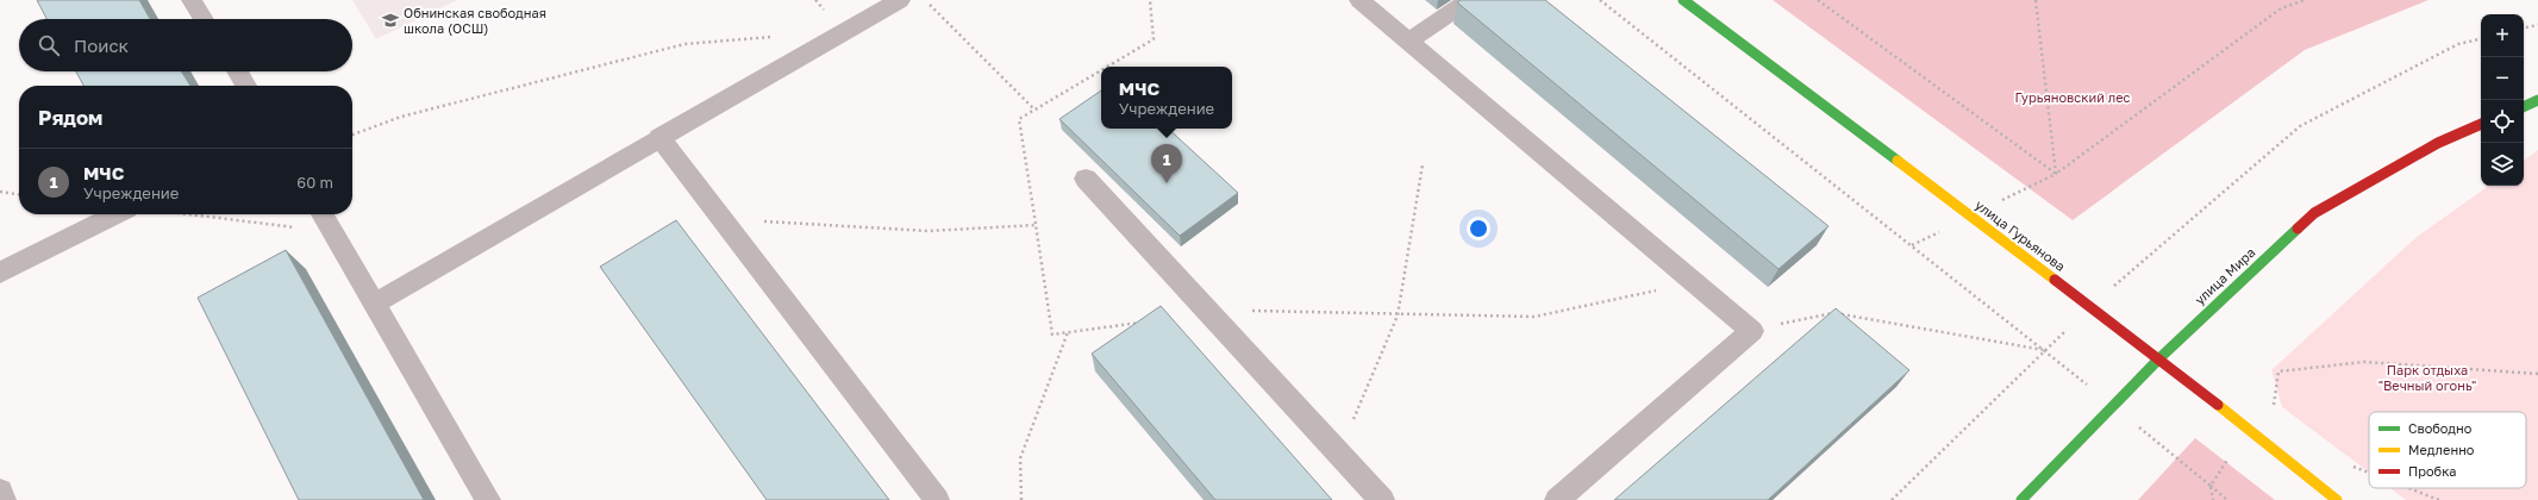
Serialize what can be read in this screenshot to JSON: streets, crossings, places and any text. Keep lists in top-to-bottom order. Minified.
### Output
{"streets":{"street":["улица Гурьянова","улица Мира"]},"crossings":[["улица Гурьянова","улица Мира"]],"parks":["Гурьяновский лес","Парк отдыха \"Вечный огонь\""],"places":{"school or university":["Обнинская свободная школа (ОСШ)"]},"legend":["Свободно","Медленно","Пробка"],"page":{"map_buttons":["+","−"],"search":"Поиск","popup":["МЧС","Учреждение"],"heading":"Рядом","pins":"1","list":[{"mark":"1","name":"МЧС","note":"Учреждение","value":"60 m"}]}}
